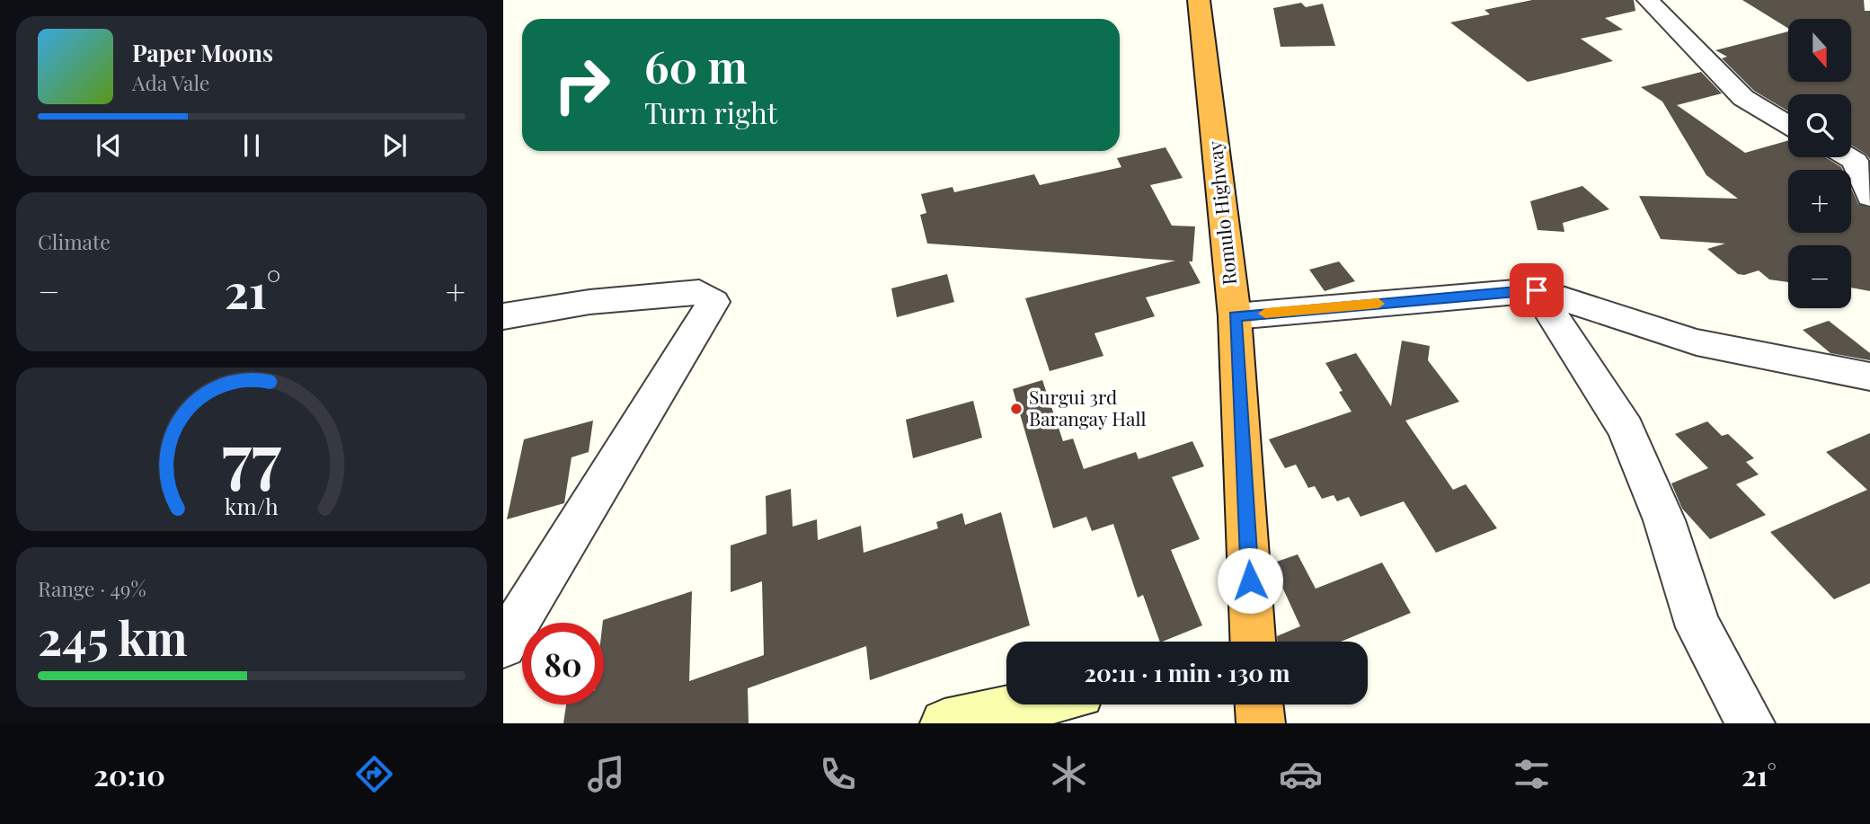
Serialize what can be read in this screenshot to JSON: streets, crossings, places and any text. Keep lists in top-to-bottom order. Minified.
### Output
{"streets":{"highway":["Romulo Highway"]},"places":["Surgui 3rd Barangay Hall"],"north":"bottom","page":{"map_buttons":["+","−"],"turn":["60 m","Turn right"],"song":["Paper Moons","Ada Vale"],"tile":["Climate",["Range · 49%","245 km"]],"heat":["−","21°","+"],"limit":"80","trip":"20:11 · 1 min · 130 m","tabs":["20:10","21°"],"gauge":["77","km/h"]}}
